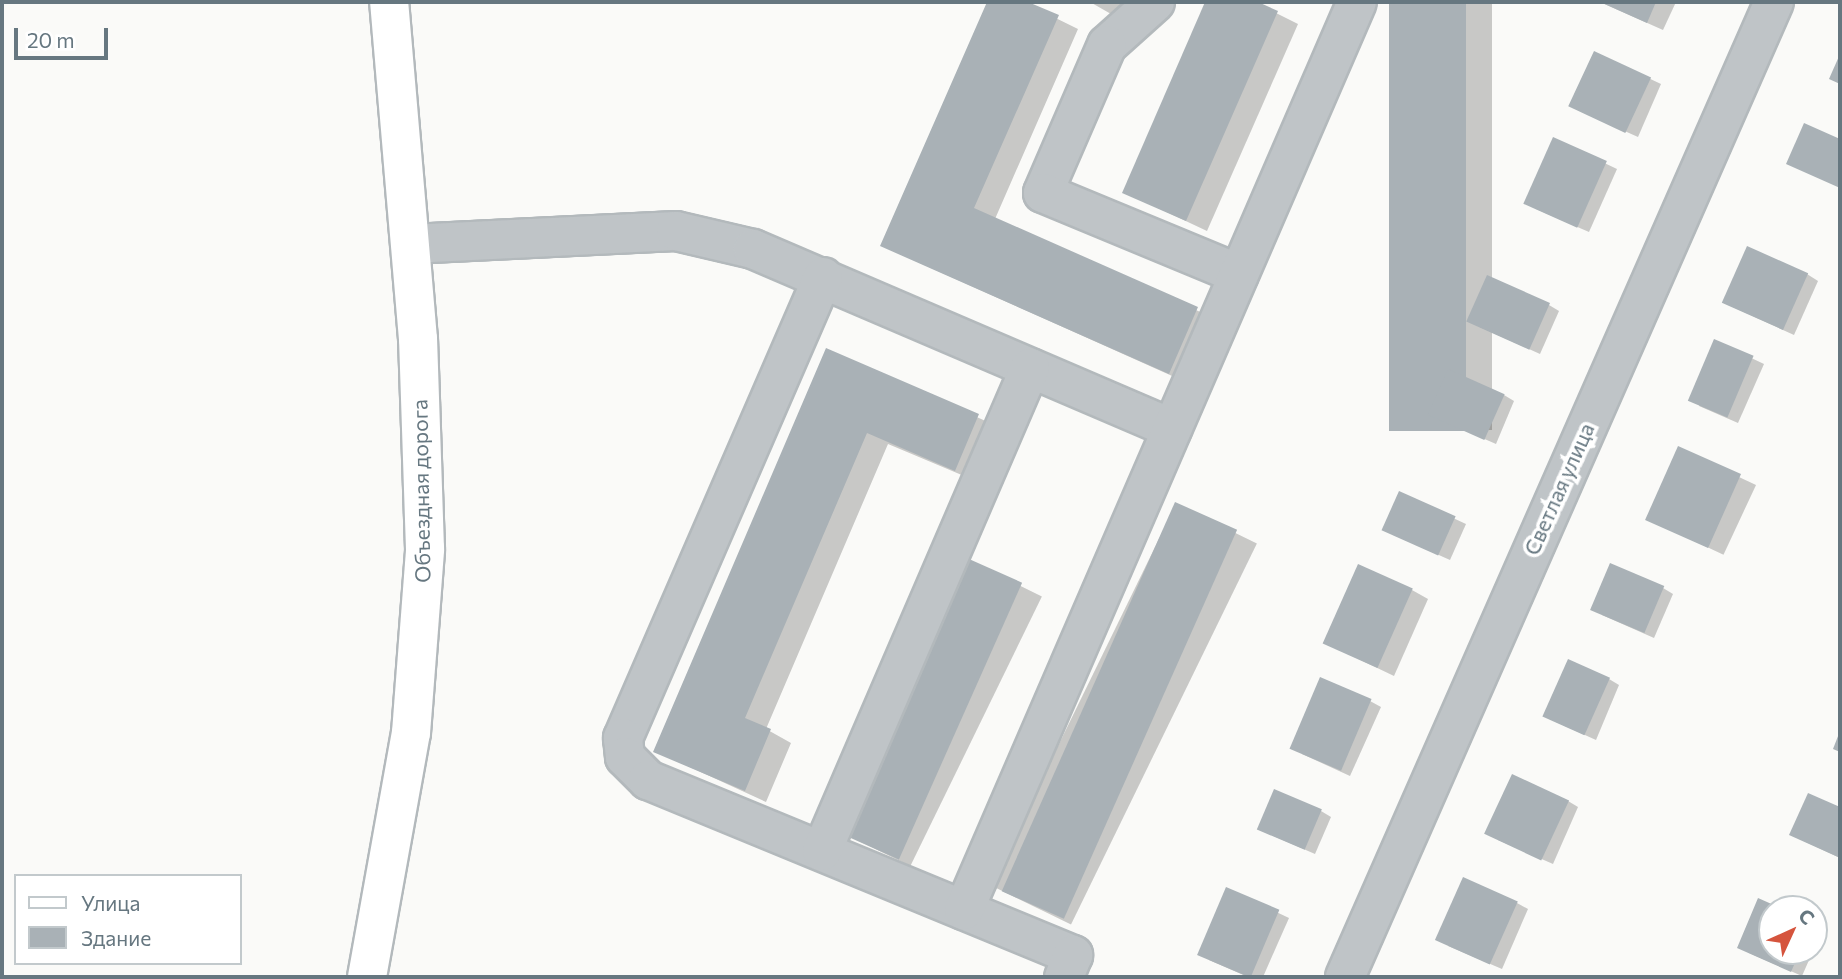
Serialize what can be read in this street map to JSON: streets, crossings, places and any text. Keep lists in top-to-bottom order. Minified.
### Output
{"streets":{"main road":["Объездная дорога"],"street":["Светлая улица"]},"legend":["Улица","Здание"],"scale_bar":"20 m","north":"top right"}
